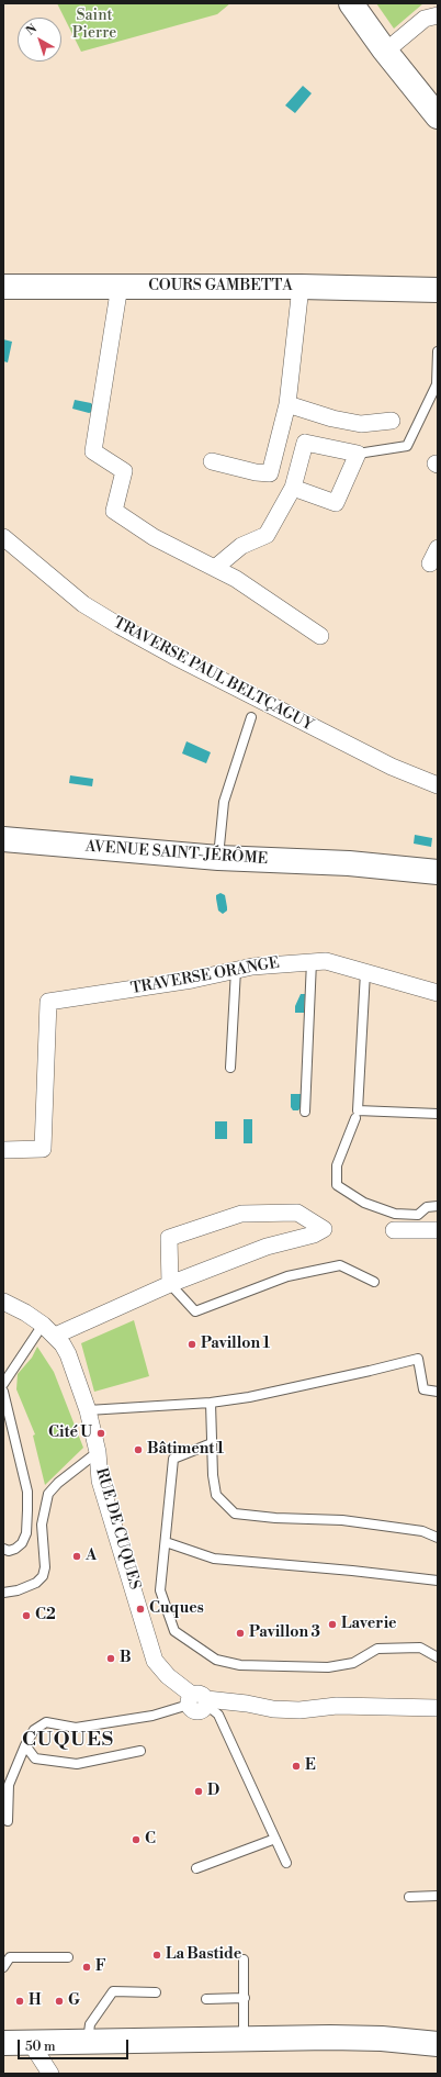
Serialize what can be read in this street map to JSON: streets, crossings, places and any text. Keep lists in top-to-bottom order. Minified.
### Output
{"streets":{"street":["COURS GAMBETTA","TRAVERSE PAUL BELTÇAGUY","AVENUE SAINT-JÉRÔME","TRAVERSE ORANGE","RUE DE CUQUES"]},"districts":["CUQUES"],"parks":["Saint Pierre"],"places":["Pavillon 1","Cité U","Bâtiment 1","A","Cuques","C2","Laverie","Pavillon 3","B","E","D","C","La Bastide","F","H","G"],"scale_bar":"50 m","north":"top left"}
